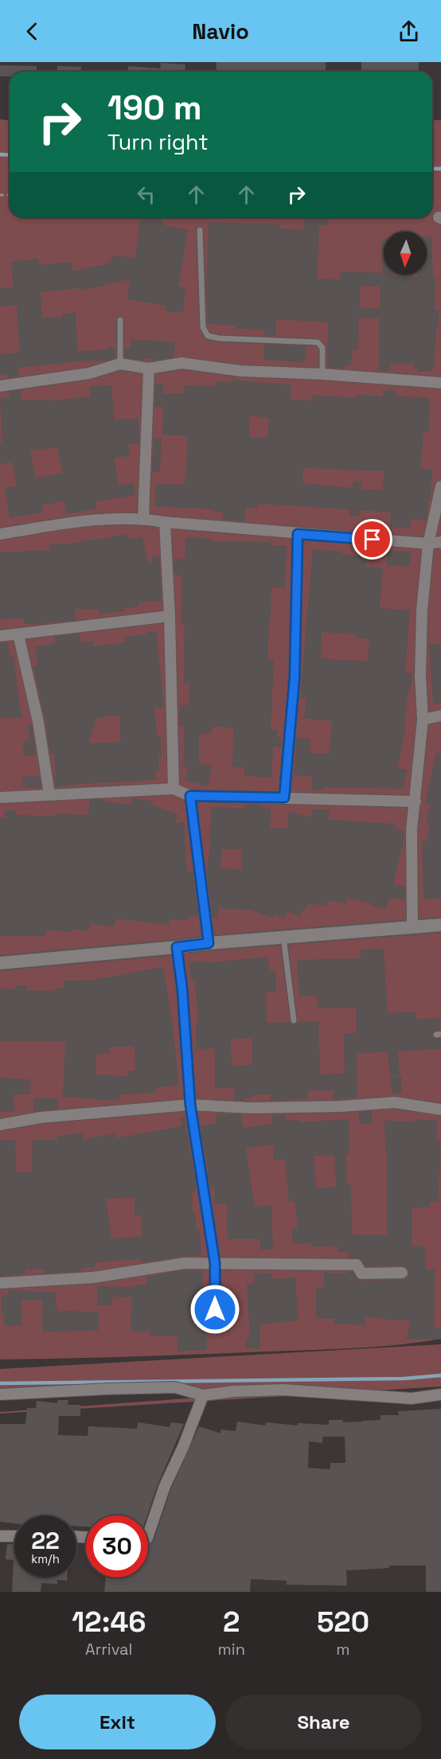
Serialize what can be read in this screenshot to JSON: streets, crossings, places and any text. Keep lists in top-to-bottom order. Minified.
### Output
{"north":"bottom","page":{"header":"Navio","turn":["190 m","Turn right"],"speed":"22 km/h","limit":"30","eta":["12:46","Arrival","2","min","520","m"],"buttons":["Exit","Share"]}}
